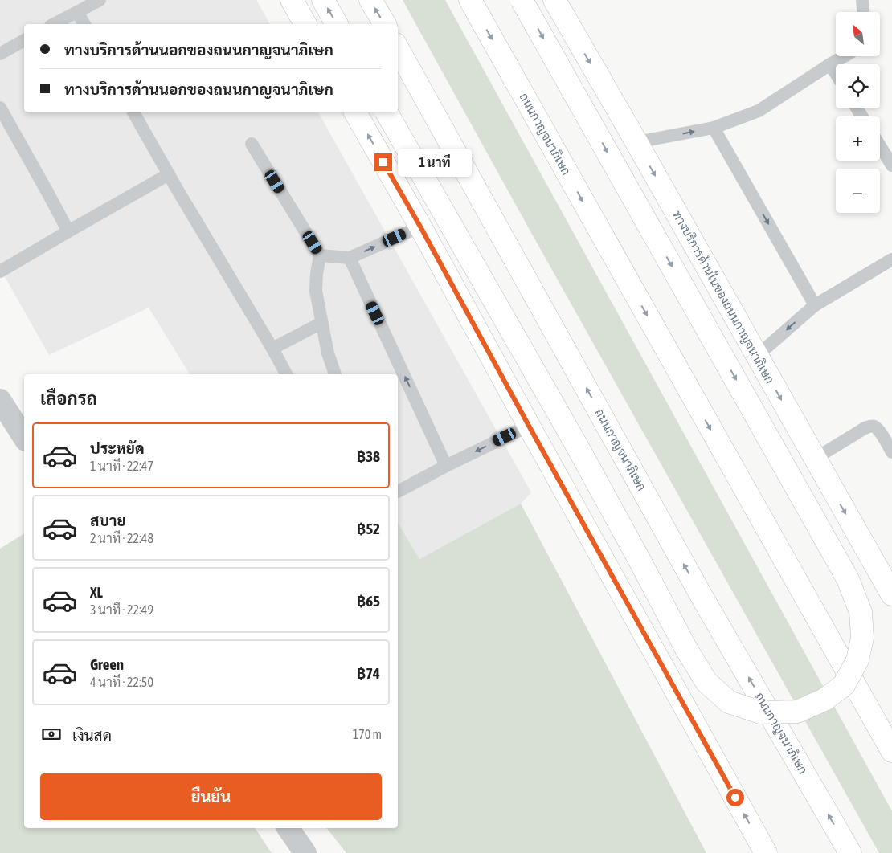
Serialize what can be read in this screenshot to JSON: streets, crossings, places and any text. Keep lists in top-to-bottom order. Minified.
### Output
{"streets":{"main road":["ถนนกาญจนาภิเษก","ทางบริการด้านในของถนนกาญจนาภิเษก"]},"one_way":["ทางบริการด้านในของถนนกาญจนาภิเษก"],"north":"top left","page":{"map_buttons":["+","−"],"banner":["ทางบริการด้านนอกของถนนกาญจนาภิเษก","ทางบริการด้านนอกของถนนกาญจนาภิเษก"],"bubble":"1 นาที","heading":"เลือกรถ","list":[{"name":"ประหยัด","note":"1 นาที · 22:47","value":"฿38"},{"name":"สบาย","note":"2 นาที · 22:48","value":"฿52"},{"name":"XL","note":"3 นาที · 22:49","value":"฿65"},{"name":"Green","note":"4 นาที · 22:50","value":"฿74"}],"pay":["เงินสด","170 m"],"buttons":"ยืนยัน"}}
